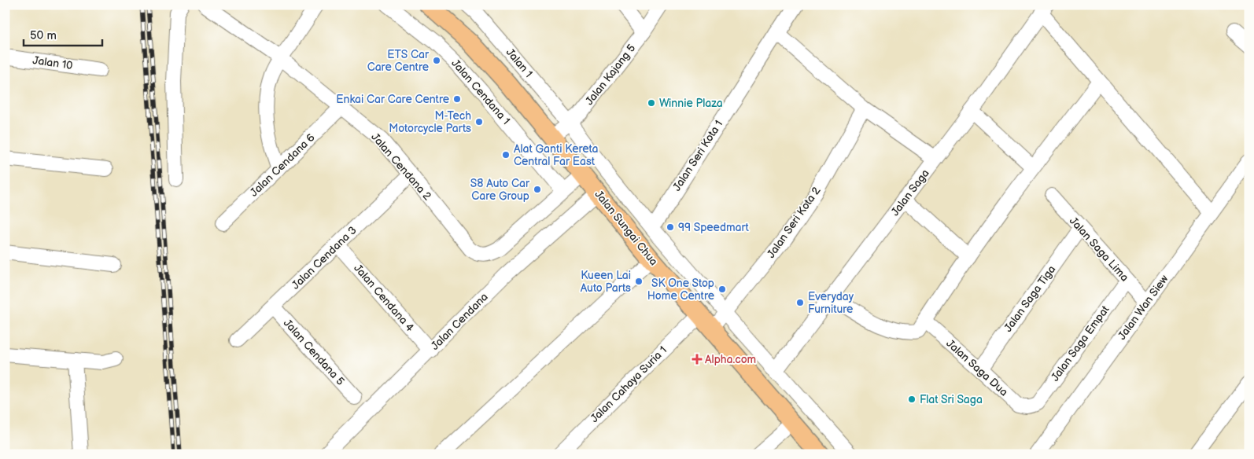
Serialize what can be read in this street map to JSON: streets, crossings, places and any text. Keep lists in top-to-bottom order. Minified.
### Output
{"streets":{"main road":["Jalan Sungai Chua"],"street":["Jalan 10","Jalan 1","Jalan Kajang 5","Jalan Cendana 1","Jalan Seri Kota 1","Jalan Cendana 6","Jalan Cendana 2","Jalan Saga","Jalan Seri Kota 2","Jalan Saga Lima","Jalan Cendana 3","Jalan Cendana 4","Jalan Saga Tiga","Jalan Wan Siew","Jalan Cendana","Jalan Saga Empat","Jalan Cendana 5","Jalan Saga Dua","Jalan Cahaya Suria 1"]},"crossings":[["Jalan 1","Jalan Kajang 5"],["Jalan 1","Jalan Seri Kota 1"],["Jalan 1","Jalan Saga"],["Jalan 1","Jalan Seri Kota 2"],["Jalan Kajang 5","Jalan Sungai Chua"],["Jalan Cendana 1","Jalan Cendana 2"],["Jalan Cendana 6","Jalan Cendana 2"],["Jalan Cendana 2","Jalan Cendana 3"],["Jalan Saga","Jalan Wan Siew"],["Jalan Seri Kota 2","Jalan Sungai Chua"],["Jalan Sungai Chua","Jalan Cendana"],["Jalan Sungai Chua","Jalan Cahaya Suria 1"],["Jalan Saga Lima","Jalan Saga Tiga"],["Jalan Saga Lima","Jalan Wan Siew"],["Jalan Saga Lima","Jalan Saga Empat"],["Jalan Cendana 3","Jalan Cendana 4"],["Jalan Cendana 3","Jalan Cendana 5"],["Jalan Cendana 4","Jalan Cendana"],["Jalan Saga Tiga","Jalan Saga Dua"],["Jalan Saga Empat","Jalan Saga Dua"]],"places":{"other":["ETS Car Care Centre","Enkai Car Care Centre","Winnie Plaza","M-Tech Motorcycle Parts","Alat Ganti Kereta Central Far East","S8 Auto Car Care Group","99 Speedmart","Kueen Lai Auto Parts","SK One Stop Home Centre","Everyday Furniture","Flat Sri Saga"],"health":["Alpha.com"]},"scale_bar":"50 m"}
